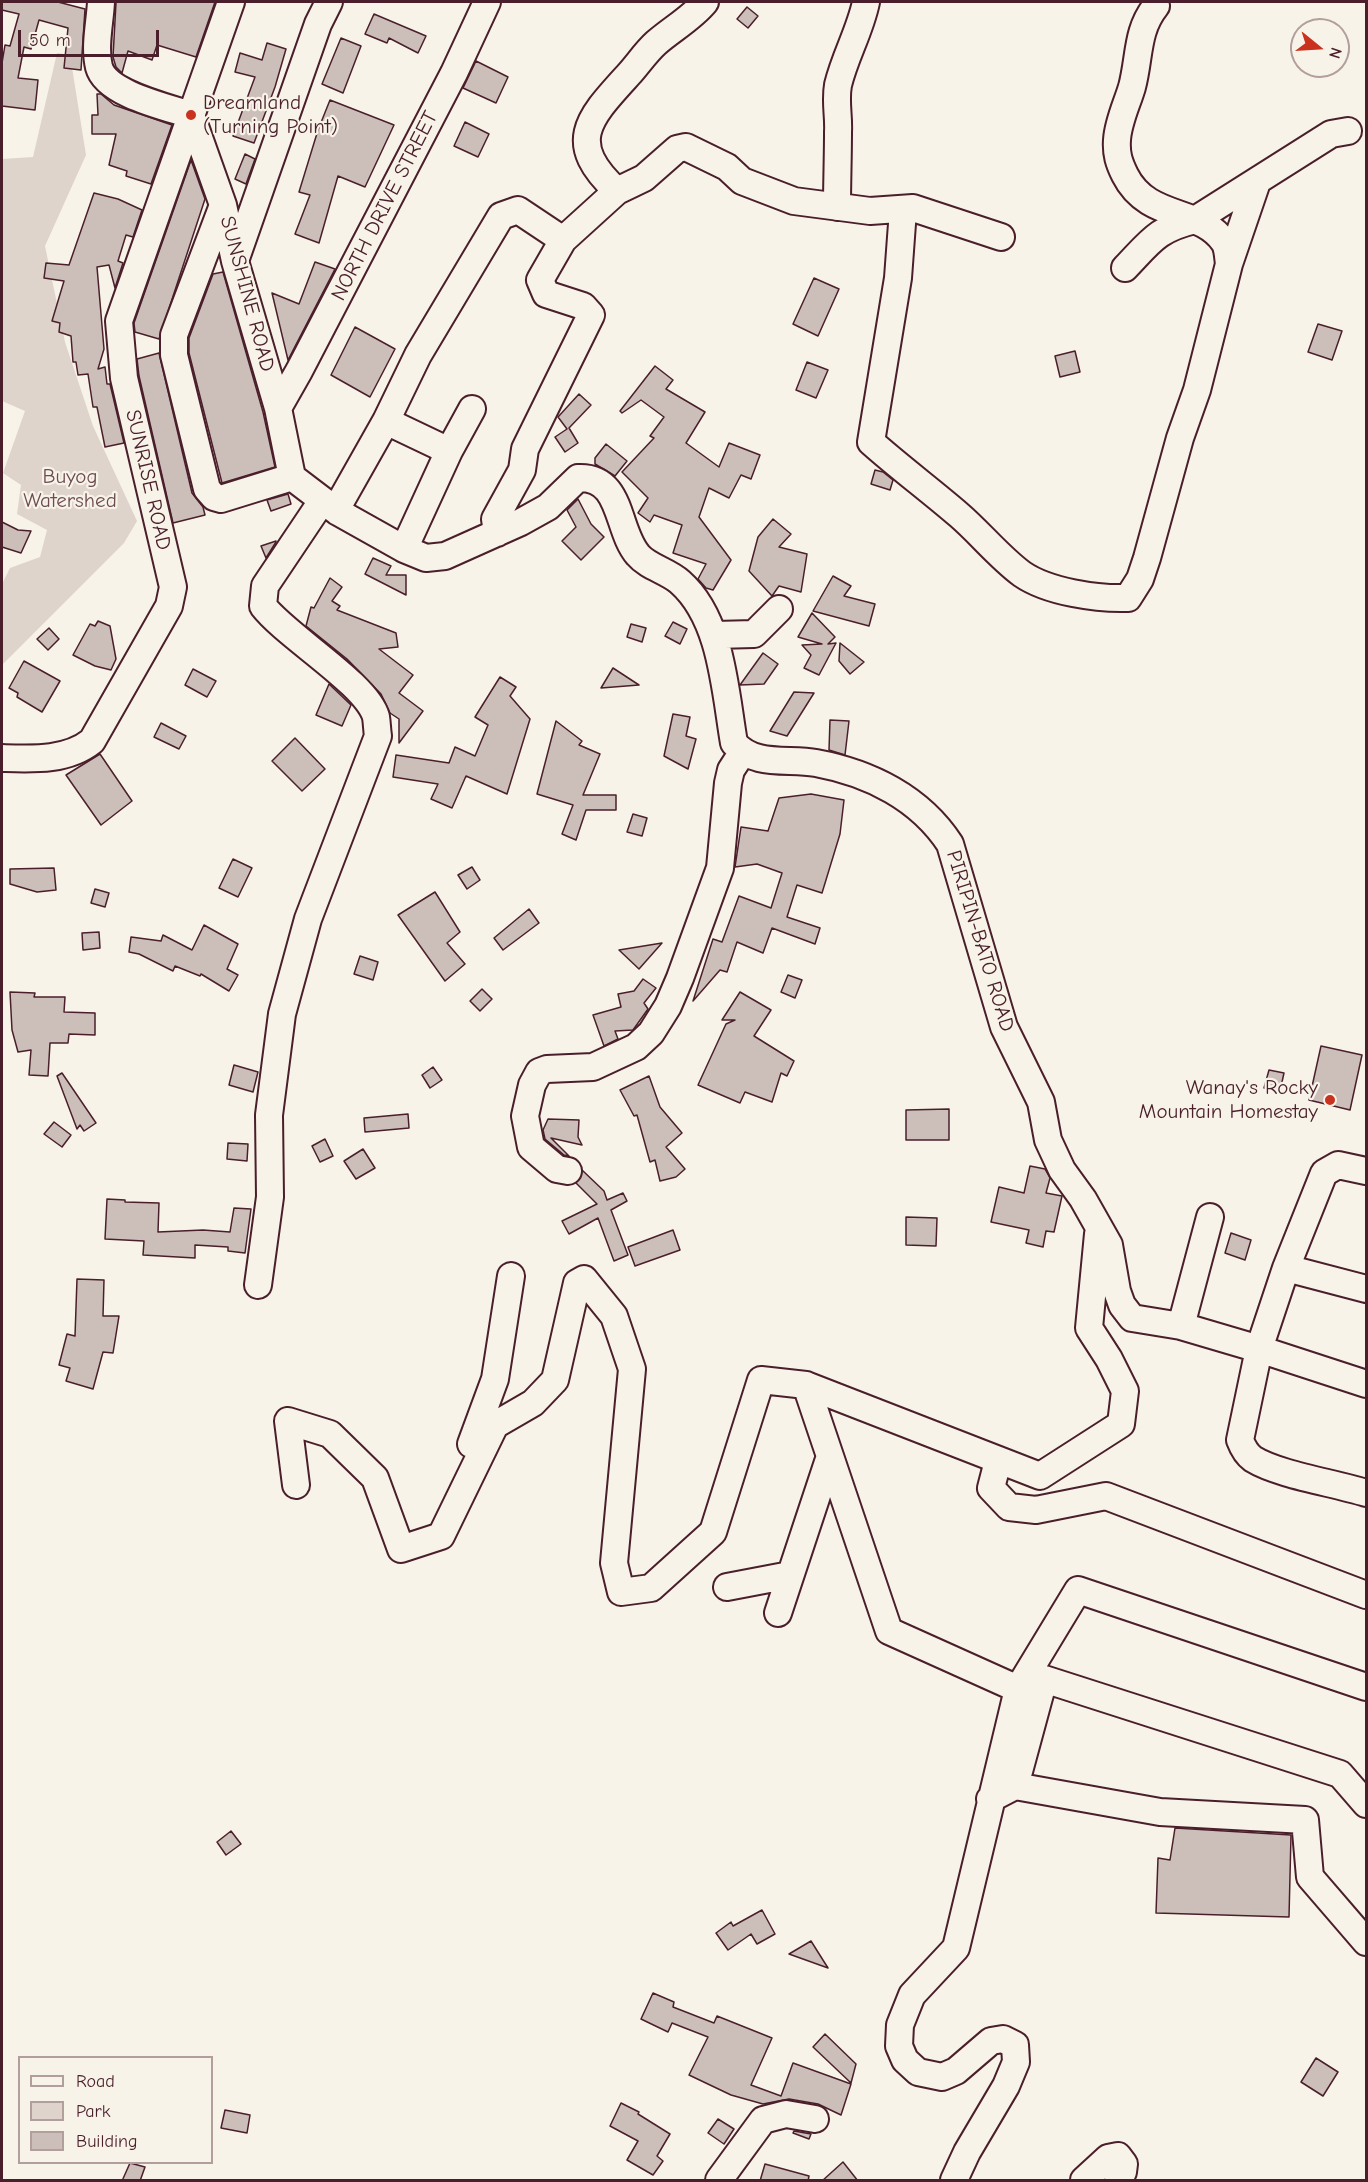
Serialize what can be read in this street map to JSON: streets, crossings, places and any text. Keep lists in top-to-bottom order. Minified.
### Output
{"streets":{"street":["NORTH DRIVE STREET","SUNSHINE ROAD","SUNRISE ROAD","PIRIPIN-BATO ROAD"]},"crossings":[["NORTH DRIVE STREET","SUNSHINE ROAD"],["SUNSHINE ROAD","SUNRISE ROAD"]],"parks":["Buyog Watershed"],"places":["Dreamland (Turning Point)","Wanay's Rocky Mountain Homestay"],"legend":["Road","Park","Building"],"scale_bar":"50 m","north":"right"}
